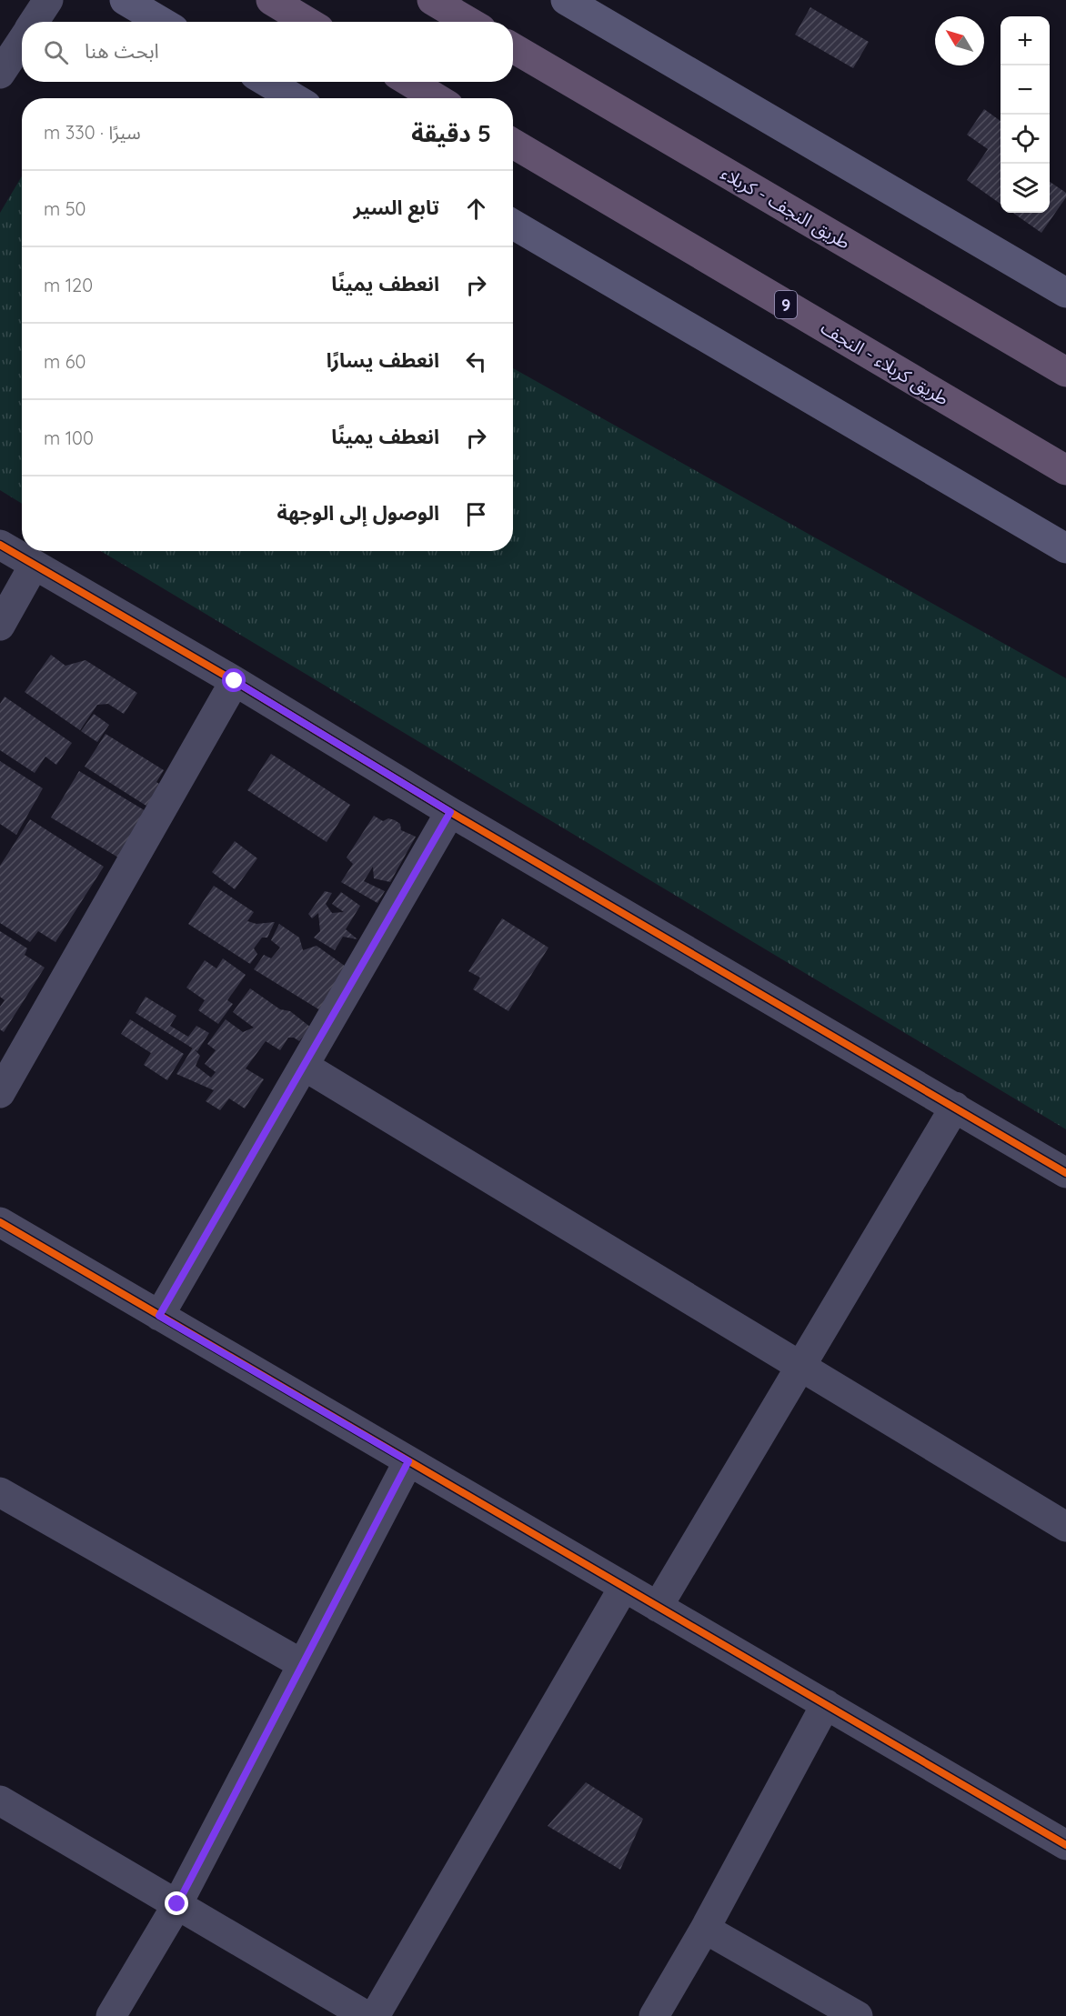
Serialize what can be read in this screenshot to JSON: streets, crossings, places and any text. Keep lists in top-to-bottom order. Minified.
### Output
{"streets":{"highway":["طريق النجف - کربلاء","9","طريق کربلاء - النجف"]},"north":"top left","page":{"map_buttons":["+","−"],"search":"ابحث هنا","heading":["5 دقيقة","سيرًا · 330 m"],"list":[["تابع السير","50 m"],["انعطف يمينًا","120 m"],["انعطف يسارًا","60 m"],["انعطف يمينًا","100 m"],"الوصول إلى الوجهة"]}}
